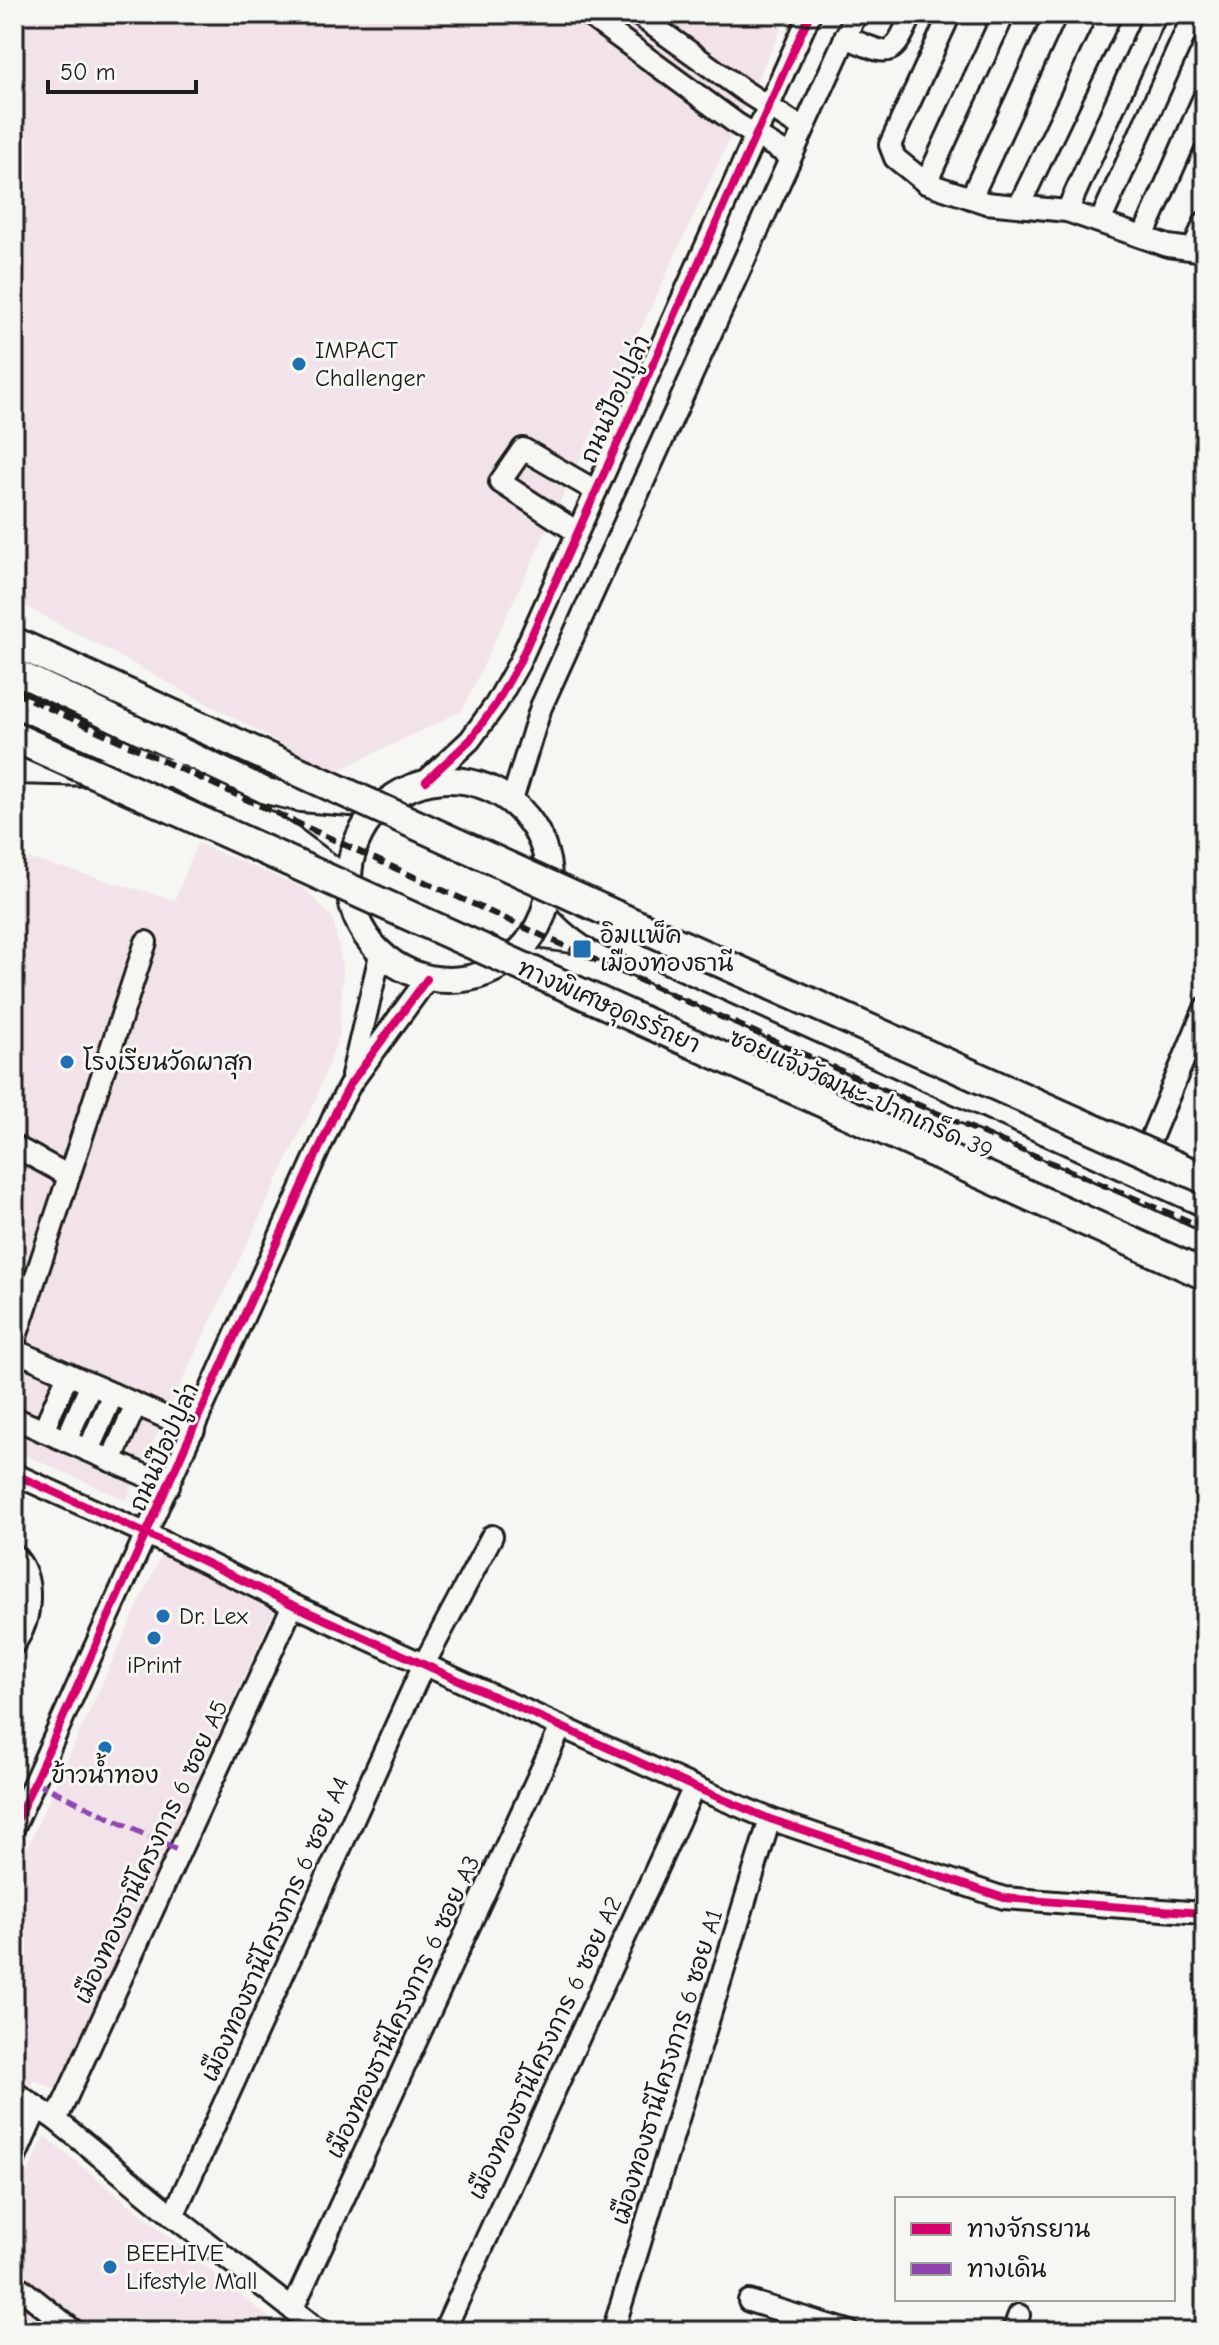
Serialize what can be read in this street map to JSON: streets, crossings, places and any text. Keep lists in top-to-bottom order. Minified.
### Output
{"streets":{"highway":["ทางพิเศษอุดรรัถยา"],"main road":["ซอยแจ้งวัฒนะ-ปากเกร็ด 39"],"street":["ถนนป๊อปปูล่า","เมืองทองธานีโครงการ 6 ซอย A5","เมืองทองธานีโครงการ 6 ซอย A4","เมืองทองธานีโครงการ 6 ซอย A3","เมืองทองธานีโครงการ 6 ซอย A2","เมืองทองธานีโครงการ 6 ซอย A1"]},"crossings":[["ถนนป๊อปปูล่า","ซอยแจ้งวัฒนะ-ปากเกร็ด 39"]],"places":{"other":["IMPACT Challenger","โรงเรียนวัดผาสุก","Dr. Lex","iPrint","ข้าวน้ำทอง","BEEHIVE Lifestyle Mall"],"transit":["อิมแพ็ค เมืองทองธานี"]},"legend":["ทางจักรยาน","ทางเดิน"],"scale_bar":"50 m"}
